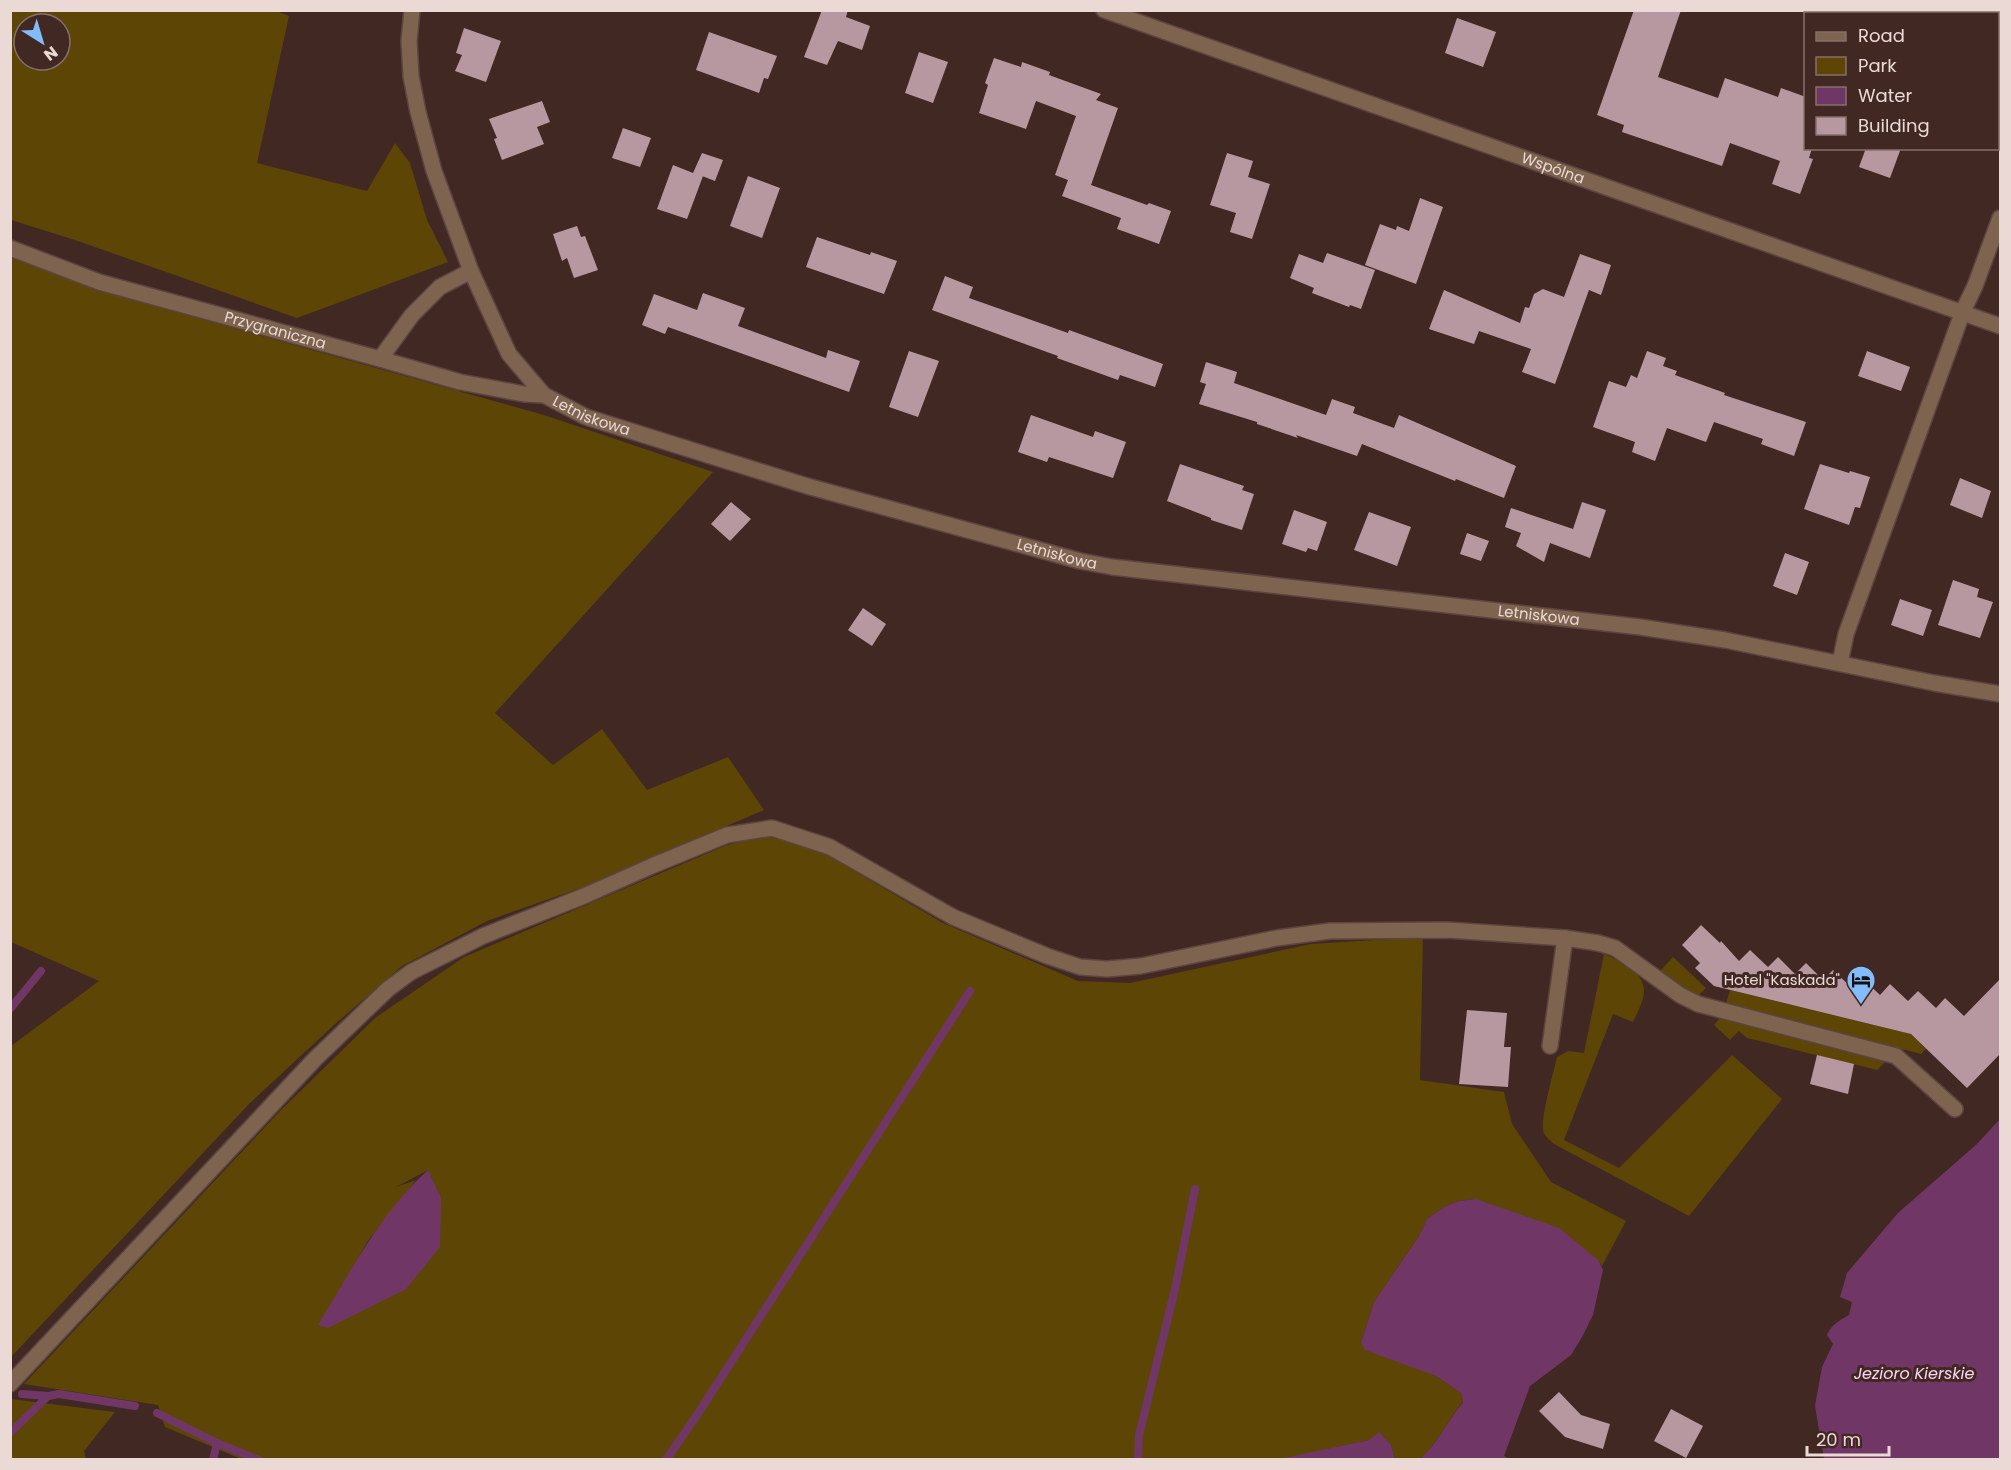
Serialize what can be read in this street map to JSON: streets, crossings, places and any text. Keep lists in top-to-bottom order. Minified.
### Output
{"streets":{"street":["Wspólna","Przygraniczna","Letniskowa"]},"crossings":[["Przygraniczna","Letniskowa"]],"water":["Jezioro Kierskie"],"places":{"hotel":["Hotel \"Kaskada\""]},"legend":["Road","Park","Water","Building"],"scale_bar":"20 m","north":"bottom right"}
